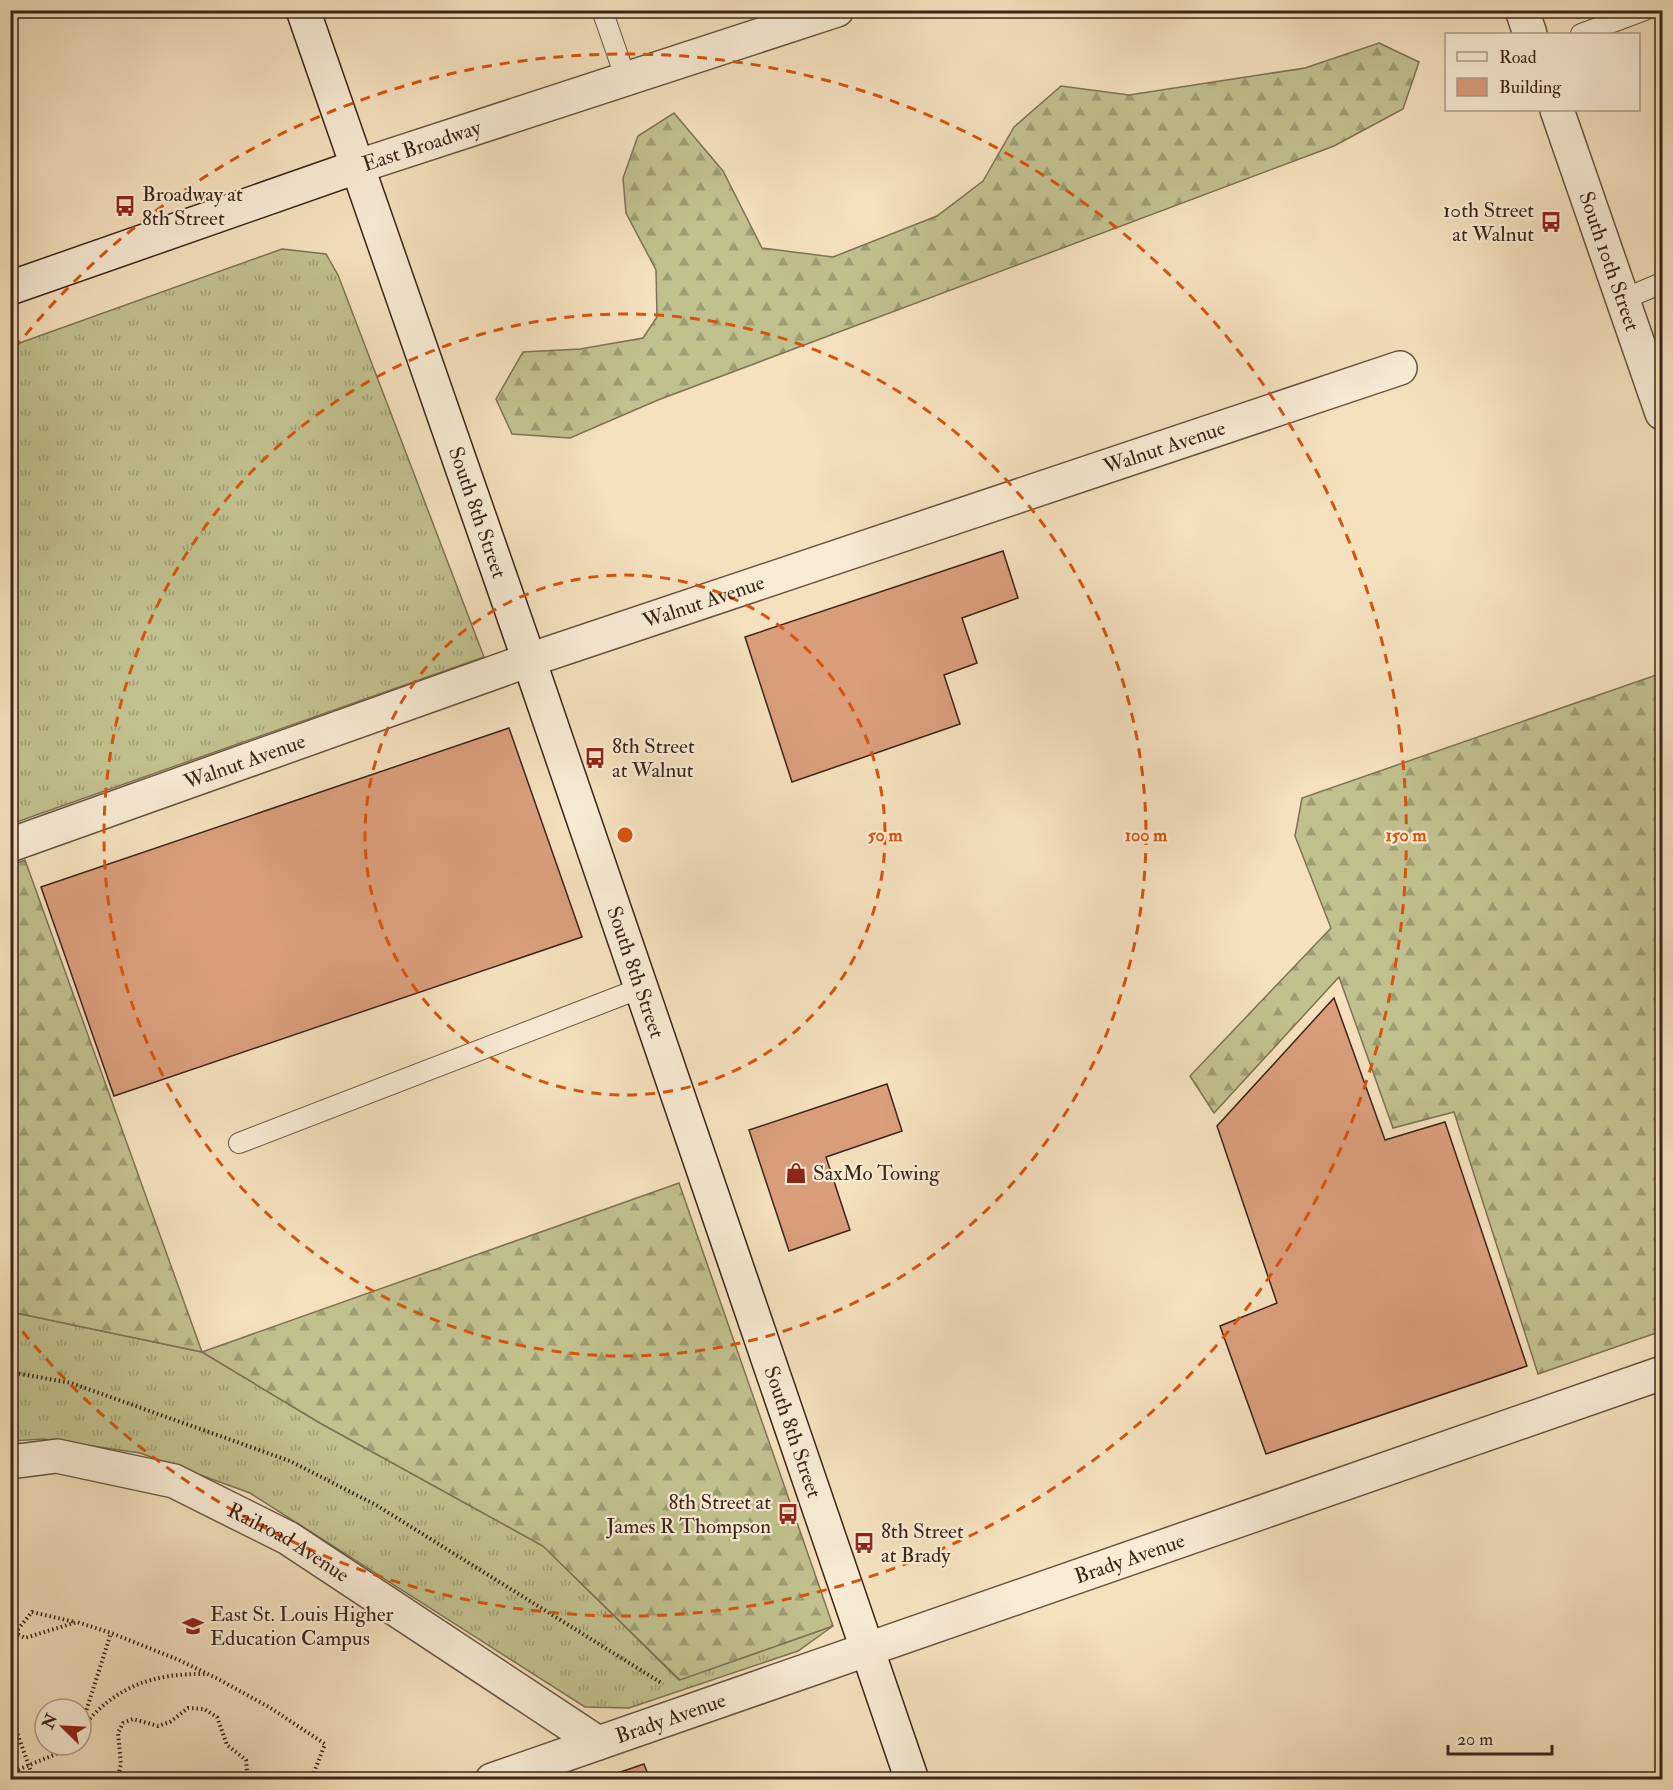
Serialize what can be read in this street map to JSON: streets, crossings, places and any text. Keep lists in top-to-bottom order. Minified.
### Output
{"streets":{"street":["East Broadway","South 10th Street","Walnut Avenue","South 8th Street","Railroad Avenue","Brady Avenue"]},"crossings":[["East Broadway","South 8th Street"],["Walnut Avenue","South 8th Street"],["South 8th Street","Brady Avenue"],["Railroad Avenue","Brady Avenue"]],"places":{"bus stop":["Broadway at 8th Street","10th Street at Walnut","8th Street at Walnut","8th Street at James R Thompson","8th Street at Brady"],"shop":["SaxMo Towing"],"school or university":["East St. Louis Higher Education Campus"]},"legend":["Road","Building"],"scale_bar":"20 m","north":"top left","rings":["50 m","100 m","150 m"]}
